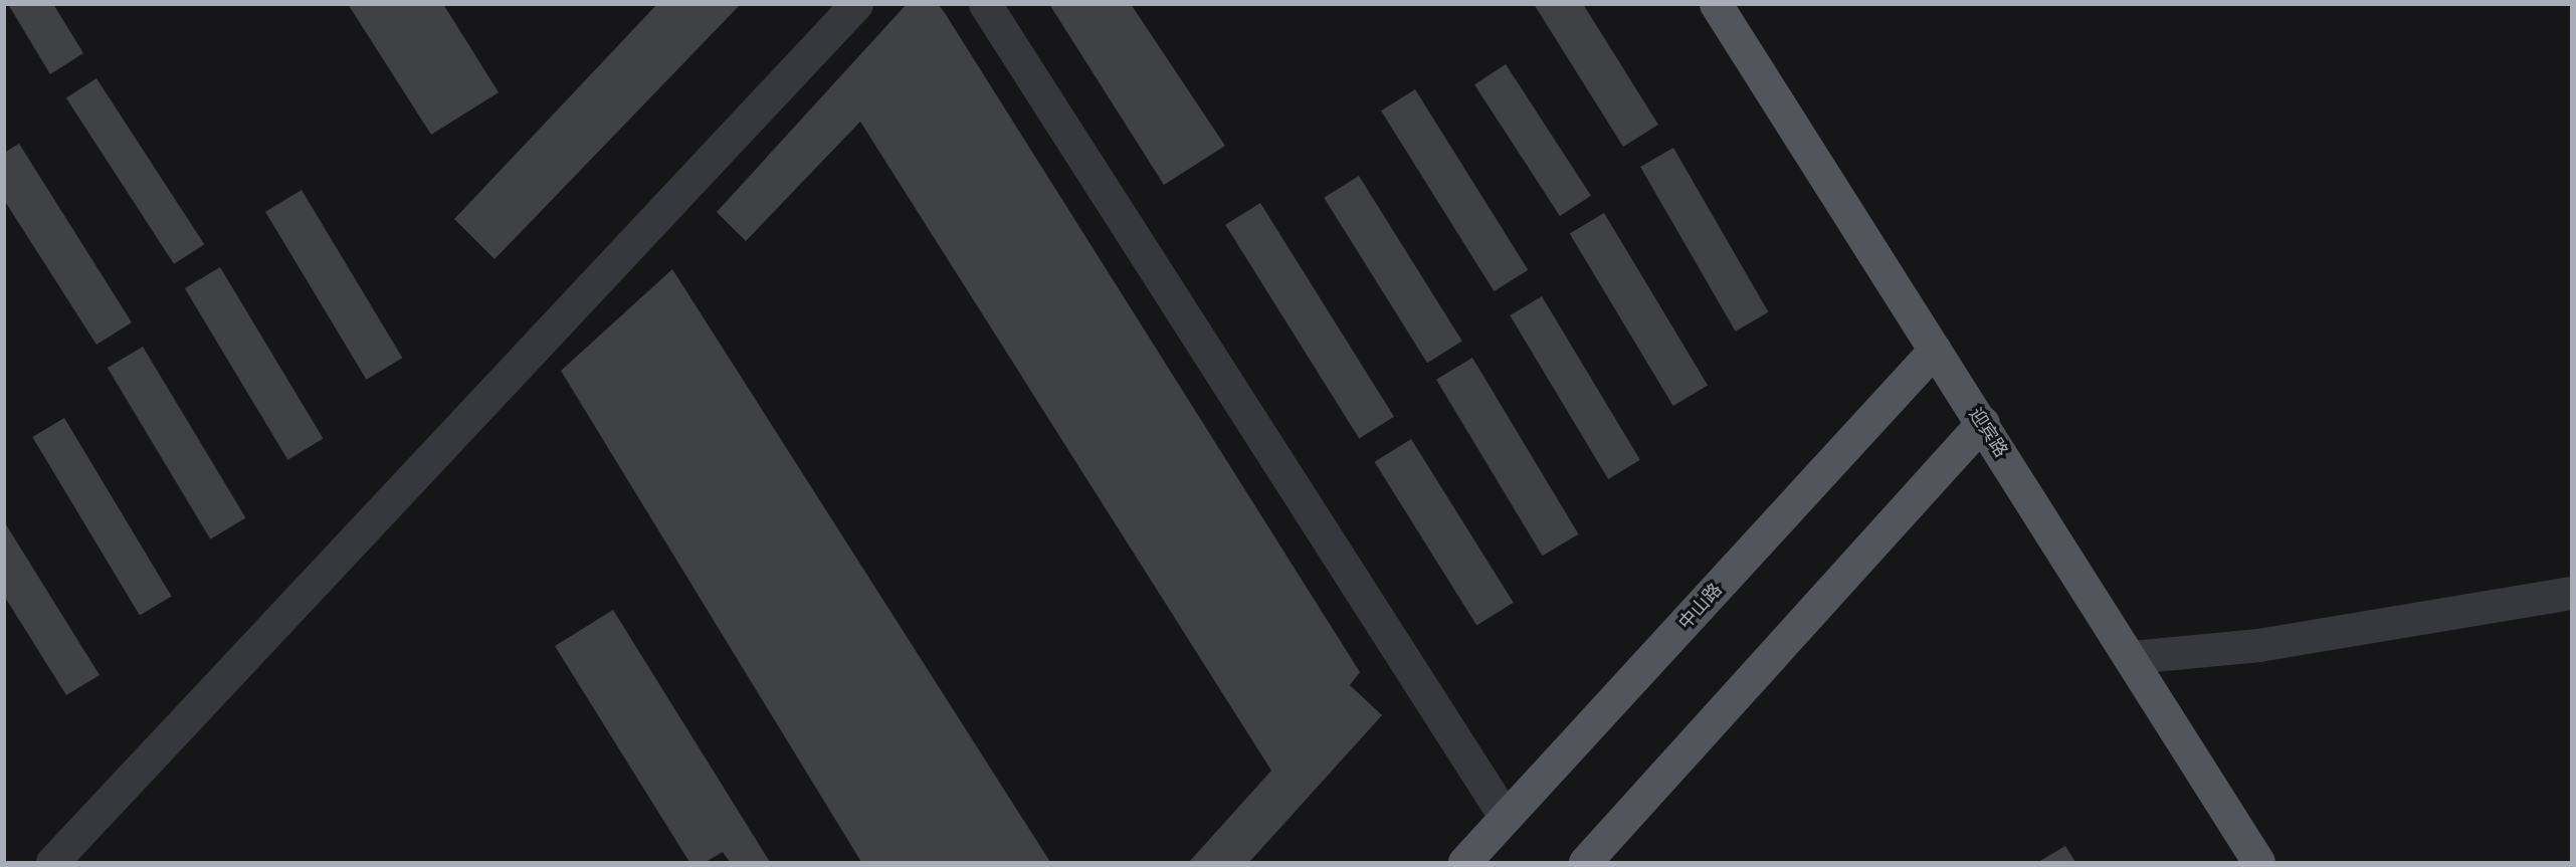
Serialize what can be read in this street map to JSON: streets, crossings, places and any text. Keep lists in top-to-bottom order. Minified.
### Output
{"streets":{"main road":["迎宾路","中山路"]},"crossings":[["迎宾路","中山路"]]}
